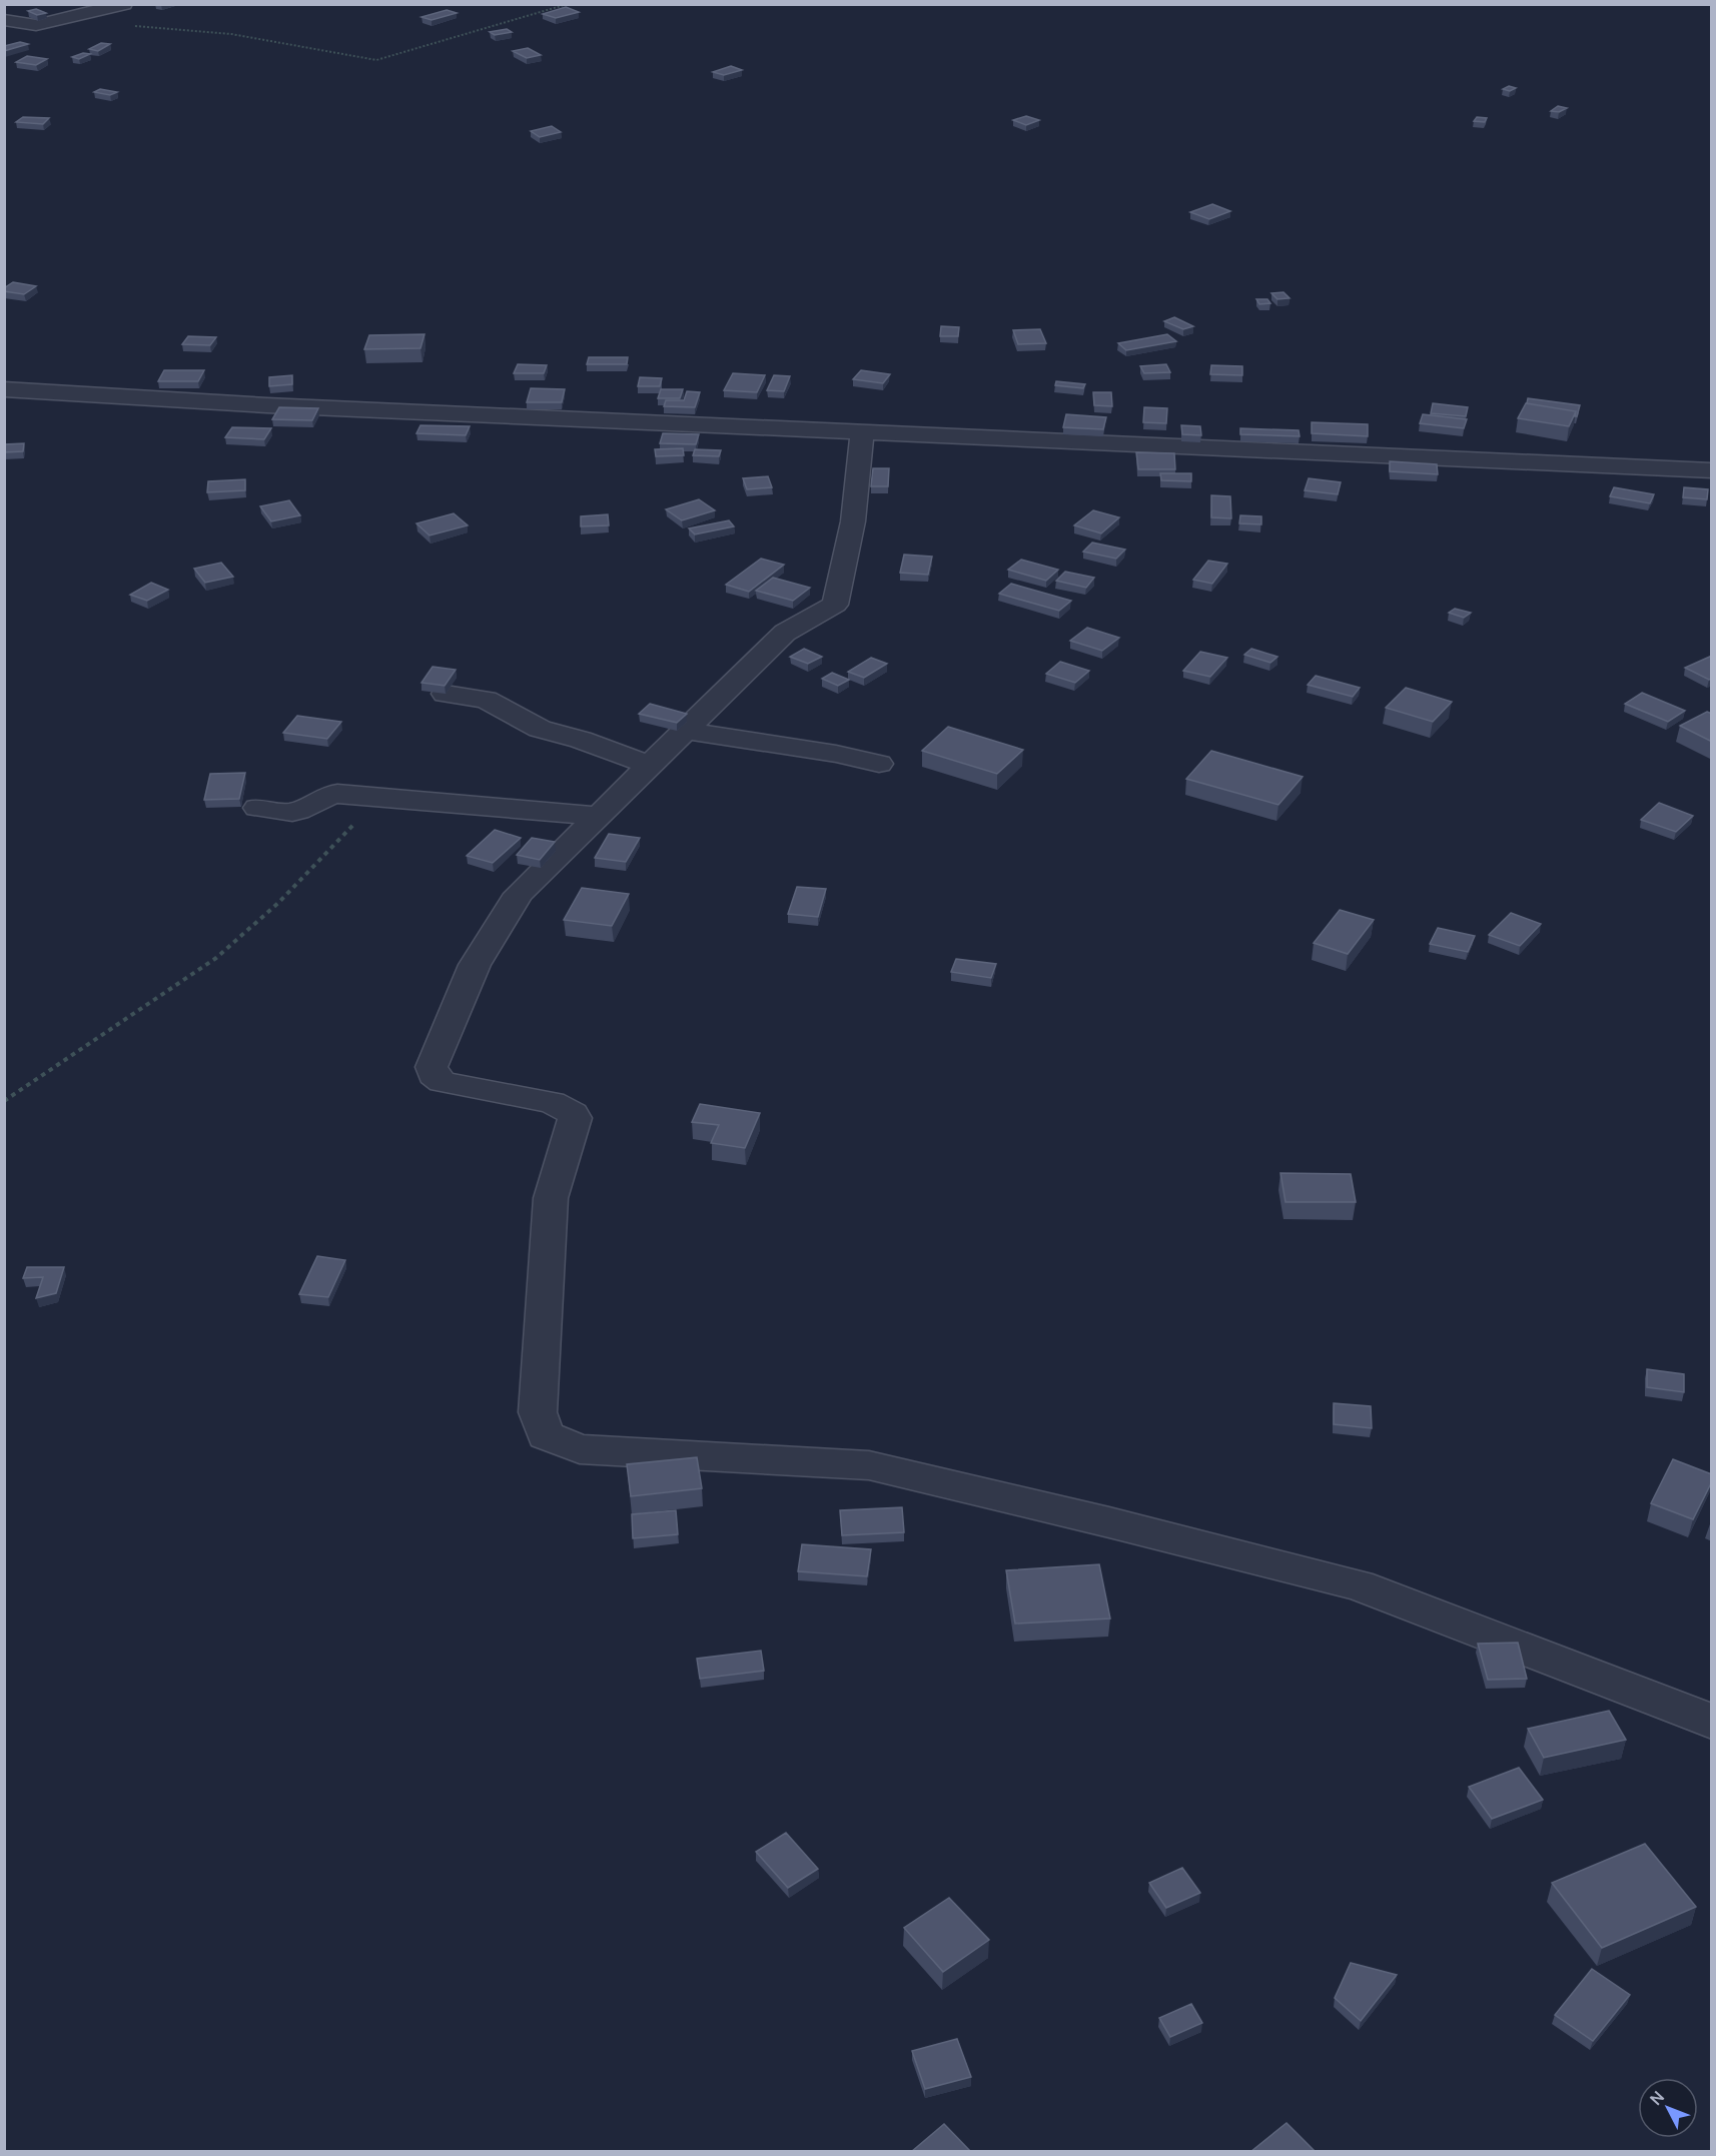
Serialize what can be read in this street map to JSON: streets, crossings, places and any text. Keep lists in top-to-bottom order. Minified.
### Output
{"north":"top left"}
